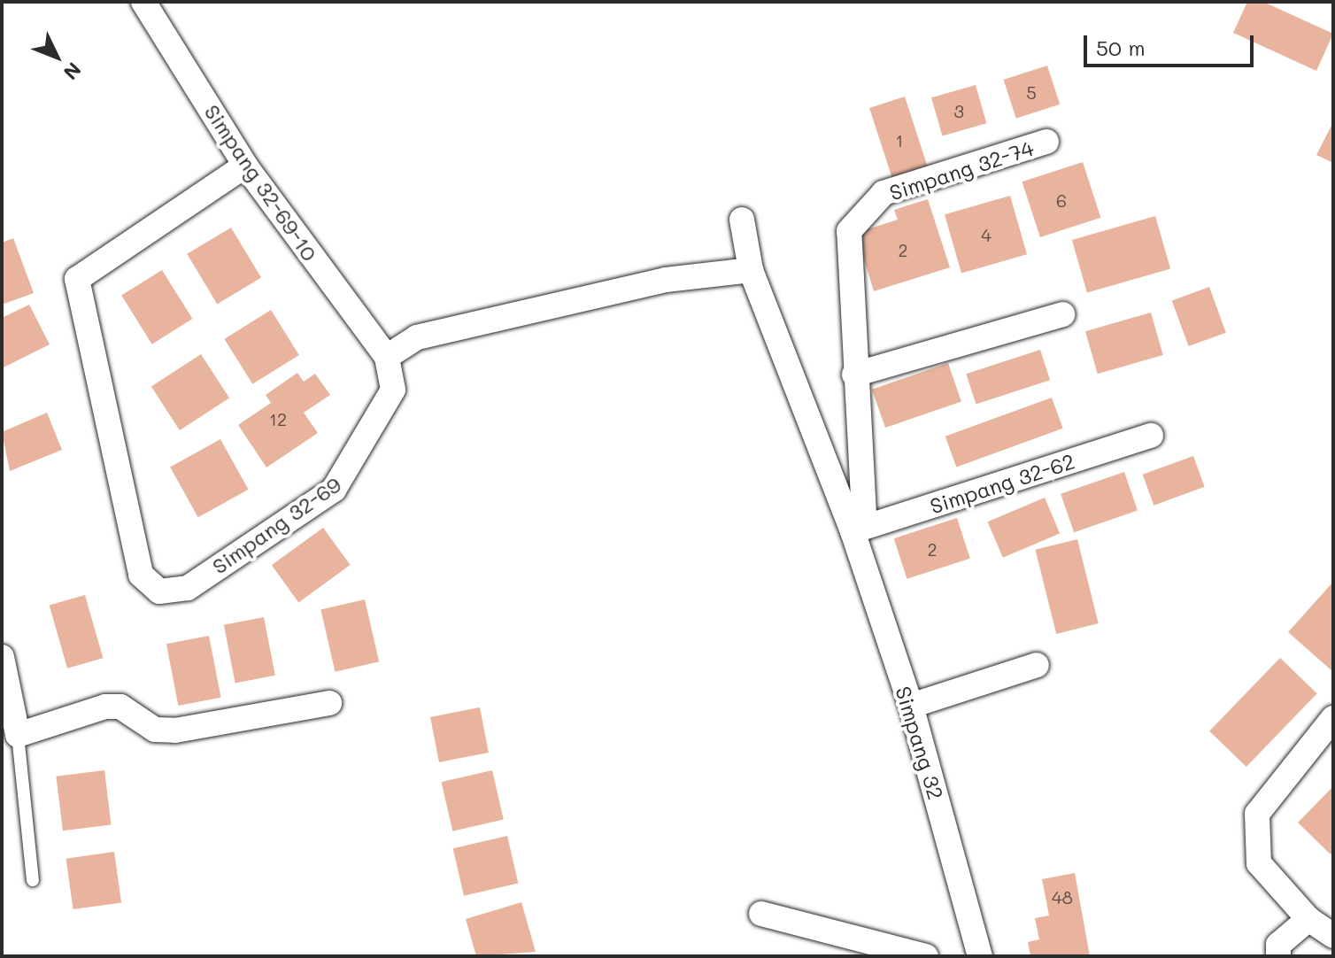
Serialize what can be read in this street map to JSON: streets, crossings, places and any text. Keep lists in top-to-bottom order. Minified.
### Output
{"streets":{"street":["Simpang 32-74","Simpang 32-69-10","Simpang 32-62","Simpang 32-69","Simpang 32"]},"crossings":[["Simpang 32-69-10","Simpang 32-69"],["Simpang 32-62","Simpang 32"]],"house_numbers":["5","3","1","6","4","2","12","2","48"],"scale_bar":"50 m","north":"bottom right"}
